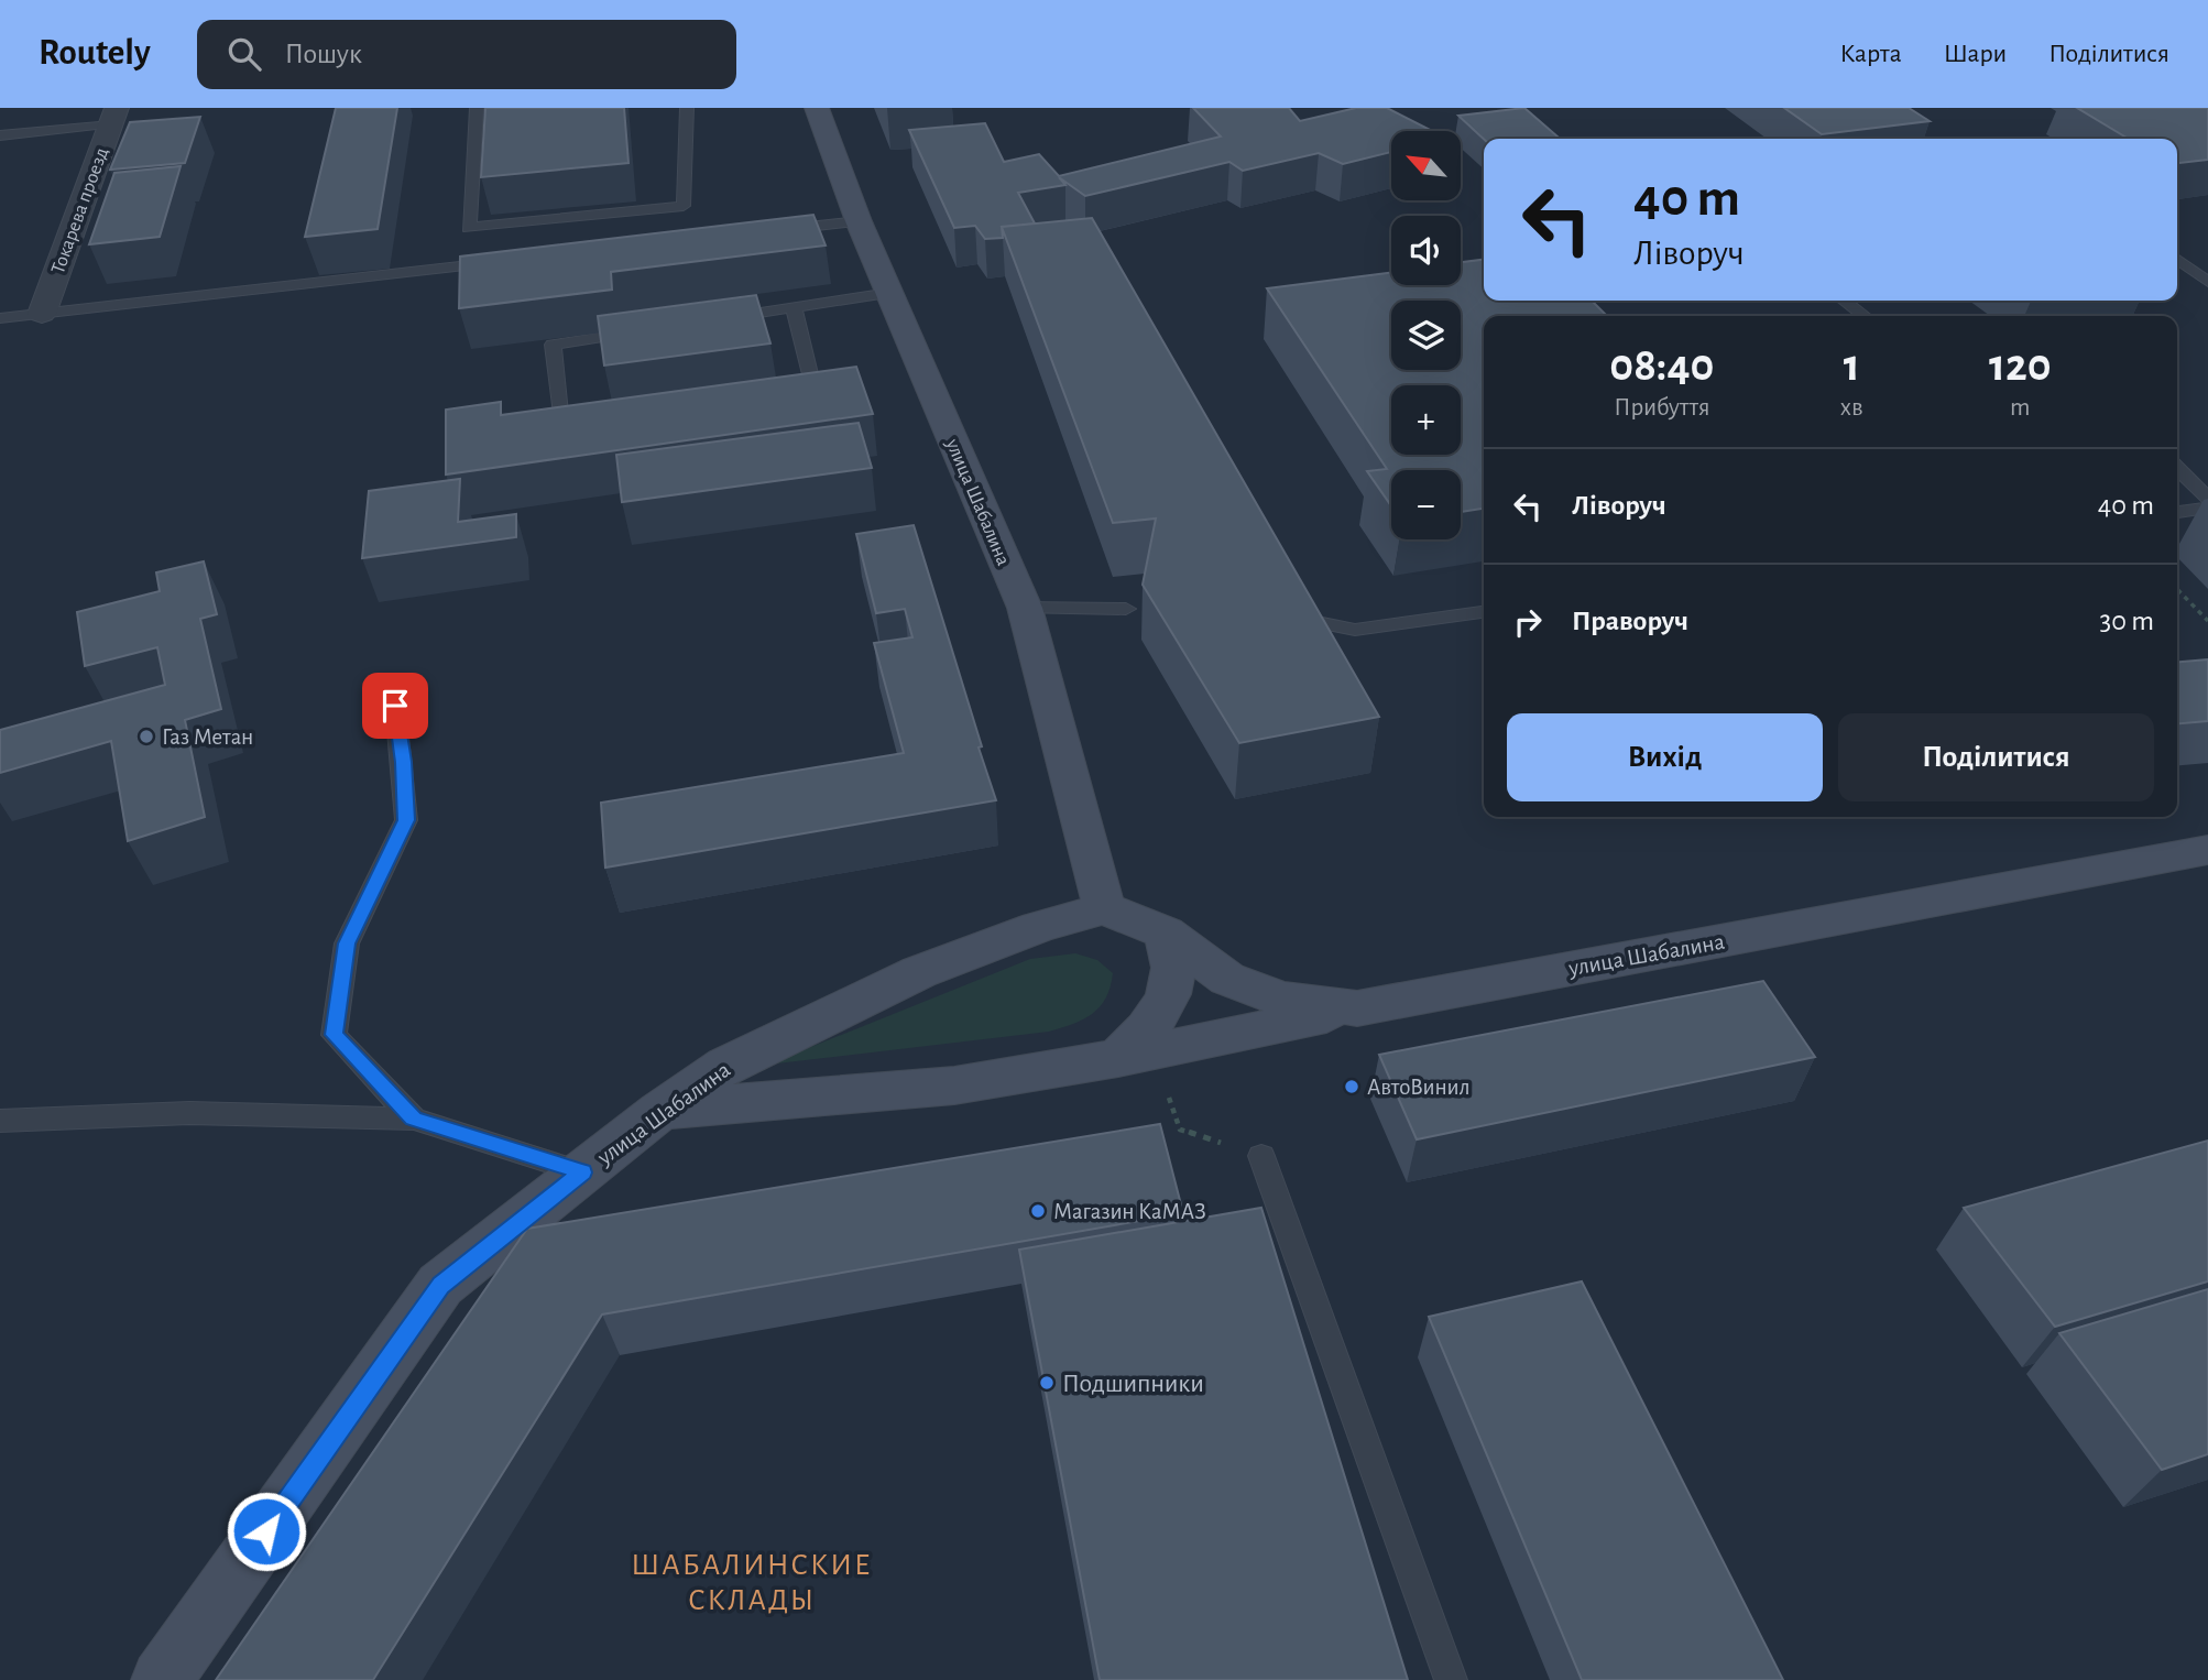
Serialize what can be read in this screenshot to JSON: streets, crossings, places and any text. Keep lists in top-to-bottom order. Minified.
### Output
{"streets":{"main road":["улица Шабалина"],"street":["Токарева проезд"]},"districts":["ШАБАЛИНСКИЕ СКЛАДЫ"],"places":["Газ Метан","АвтоВинил","Магазин КаМАЗ","Подшипники"],"north":"top left","page":{"header":"Routely","search":"Пошук","nav":["Карта","Шари","Поділитися"],"map_buttons":["+","−"],"turn":["40 m","Ліворуч"],"eta":["08:40","Прибуття","1","хв","120","m"],"list":[{"name":"Ліворуч","value":"40 m"},{"name":"Праворуч","value":"30 m"}],"buttons":["Вихід","Поділитися"]}}
